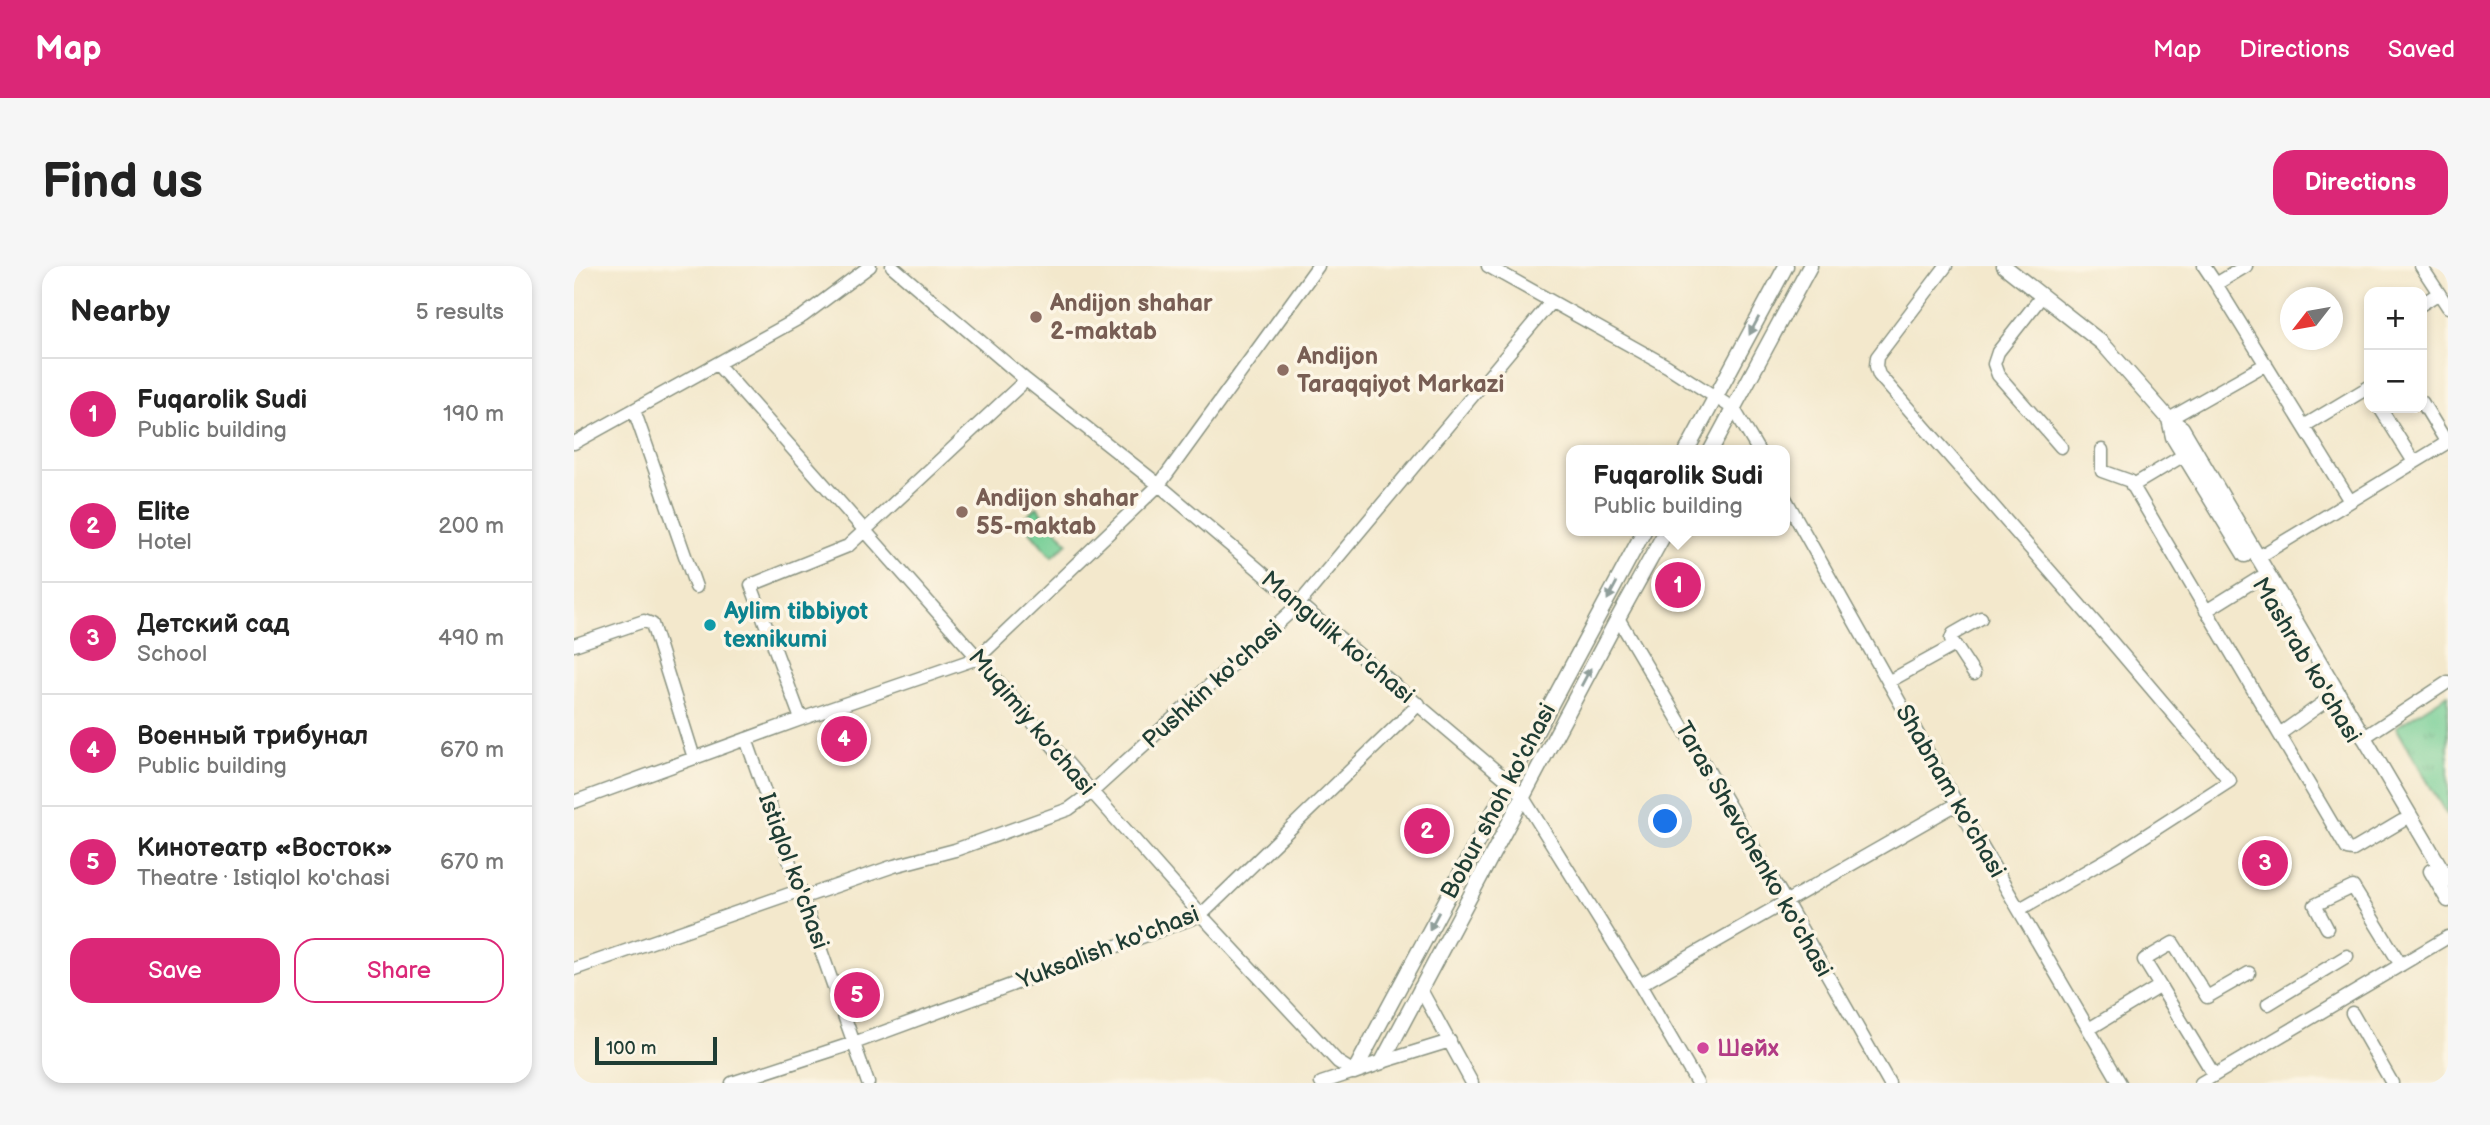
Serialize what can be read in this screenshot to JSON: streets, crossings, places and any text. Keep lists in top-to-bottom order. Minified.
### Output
{"streets":{"main road":["Mashrab ko'chasi","Bobur shoh ko'chasi"],"street":["Mangulik ko'chasi","Pushkin ko'chasi","Muqimiy ko'chasi","Shabnam ko'chasi","Taras Shevchenko ko'chasi","Istiqlol ko'chasi","Yuksalish ko'chasi"]},"crossings":[["Mangulik ko'chasi","Pushkin ko'chasi"],["Mangulik ko'chasi","Bobur shoh ko'chasi"],["Mangulik ko'chasi","Yuksalish ko'chasi"],["Pushkin ko'chasi","Muqimiy ko'chasi"],["Pushkin ko'chasi","Istiqlol ko'chasi"],["Muqimiy ko'chasi","Bobur shoh ko'chasi"],["Muqimiy ko'chasi","Yuksalish ko'chasi"],["Bobur shoh ko'chasi","Taras Shevchenko ko'chasi"],["Istiqlol ko'chasi","Yuksalish ko'chasi"]],"places":["Andijon shahar 2-maktab","Andijon Taraqqiyot Markazi","Andijon shahar 55-maktab","Aylim tibbiyot texnikumi","Шейх"],"scale_bar":"100 m","north":"bottom left","page":{"header":"Map","nav":["Map","Directions","Saved"],"buttons":["Directions",["Save","Share"]],"title":"Find us","heading":["Nearby","5 results"],"map_buttons":["+","−"],"list":[{"mark":"1","name":"Fuqarolik Sudi","note":"Public building","value":"190 m"},{"mark":"2","name":"Elite","note":"Hotel","value":"200 m"},{"mark":"3","name":"Детский сад","note":"School","value":"490 m"},{"mark":"4","name":"Военный трибунал","note":"Public building","value":"670 m"},{"mark":"5","name":"Кинотеатр «Восток»","note":"Theatre · Istiqlol ko'chasi","value":"670 m"}],"popup":["Fuqarolik Sudi","Public building"],"pins":["1","4","2","3","5"],"scale":"100 m"}}
